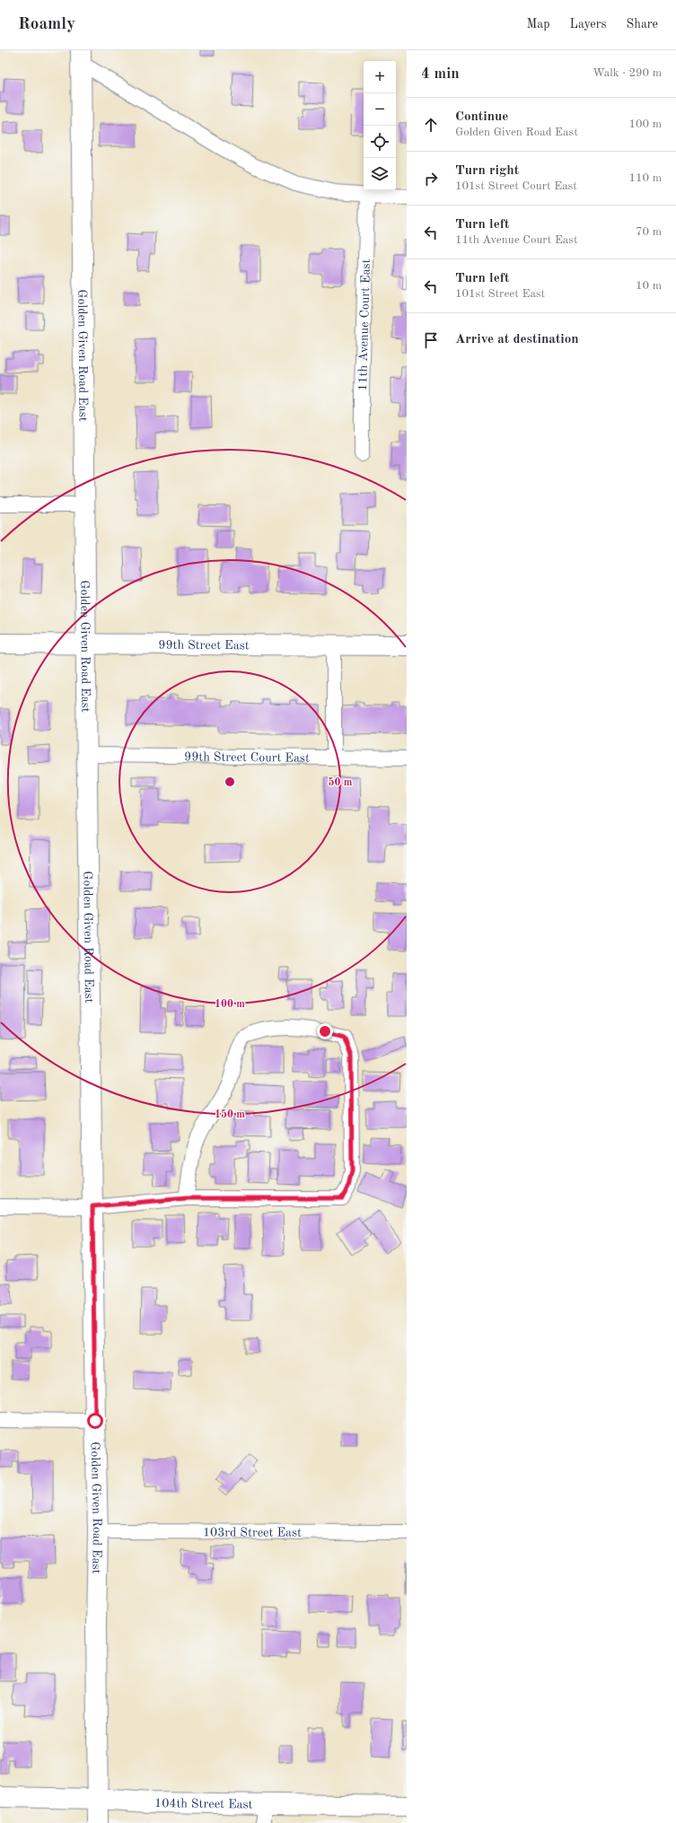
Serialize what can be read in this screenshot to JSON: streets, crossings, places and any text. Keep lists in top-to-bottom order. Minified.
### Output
{"streets":{"street":["11th Avenue Court East","Golden Given Road East","99th Street East","99th Street Court East","103rd Street East","104th Street East"]},"crossings":[["Golden Given Road East","99th Street East"],["Golden Given Road East","99th Street Court East"],["Golden Given Road East","103rd Street East"],["Golden Given Road East","104th Street East"]],"page":{"header":"Roamly","nav":["Map","Layers","Share"],"heading":["4 min","Walk · 290 m"],"map_buttons":["+","−"],"list":[["Continue","Golden Given Road East","100 m"],["Turn right","101st Street Court East","110 m"],["Turn left","11th Avenue Court East","70 m"],["Turn left","101st Street East","10 m"],"Arrive at destination"]},"rings":["50 m","100 m","150 m"]}
